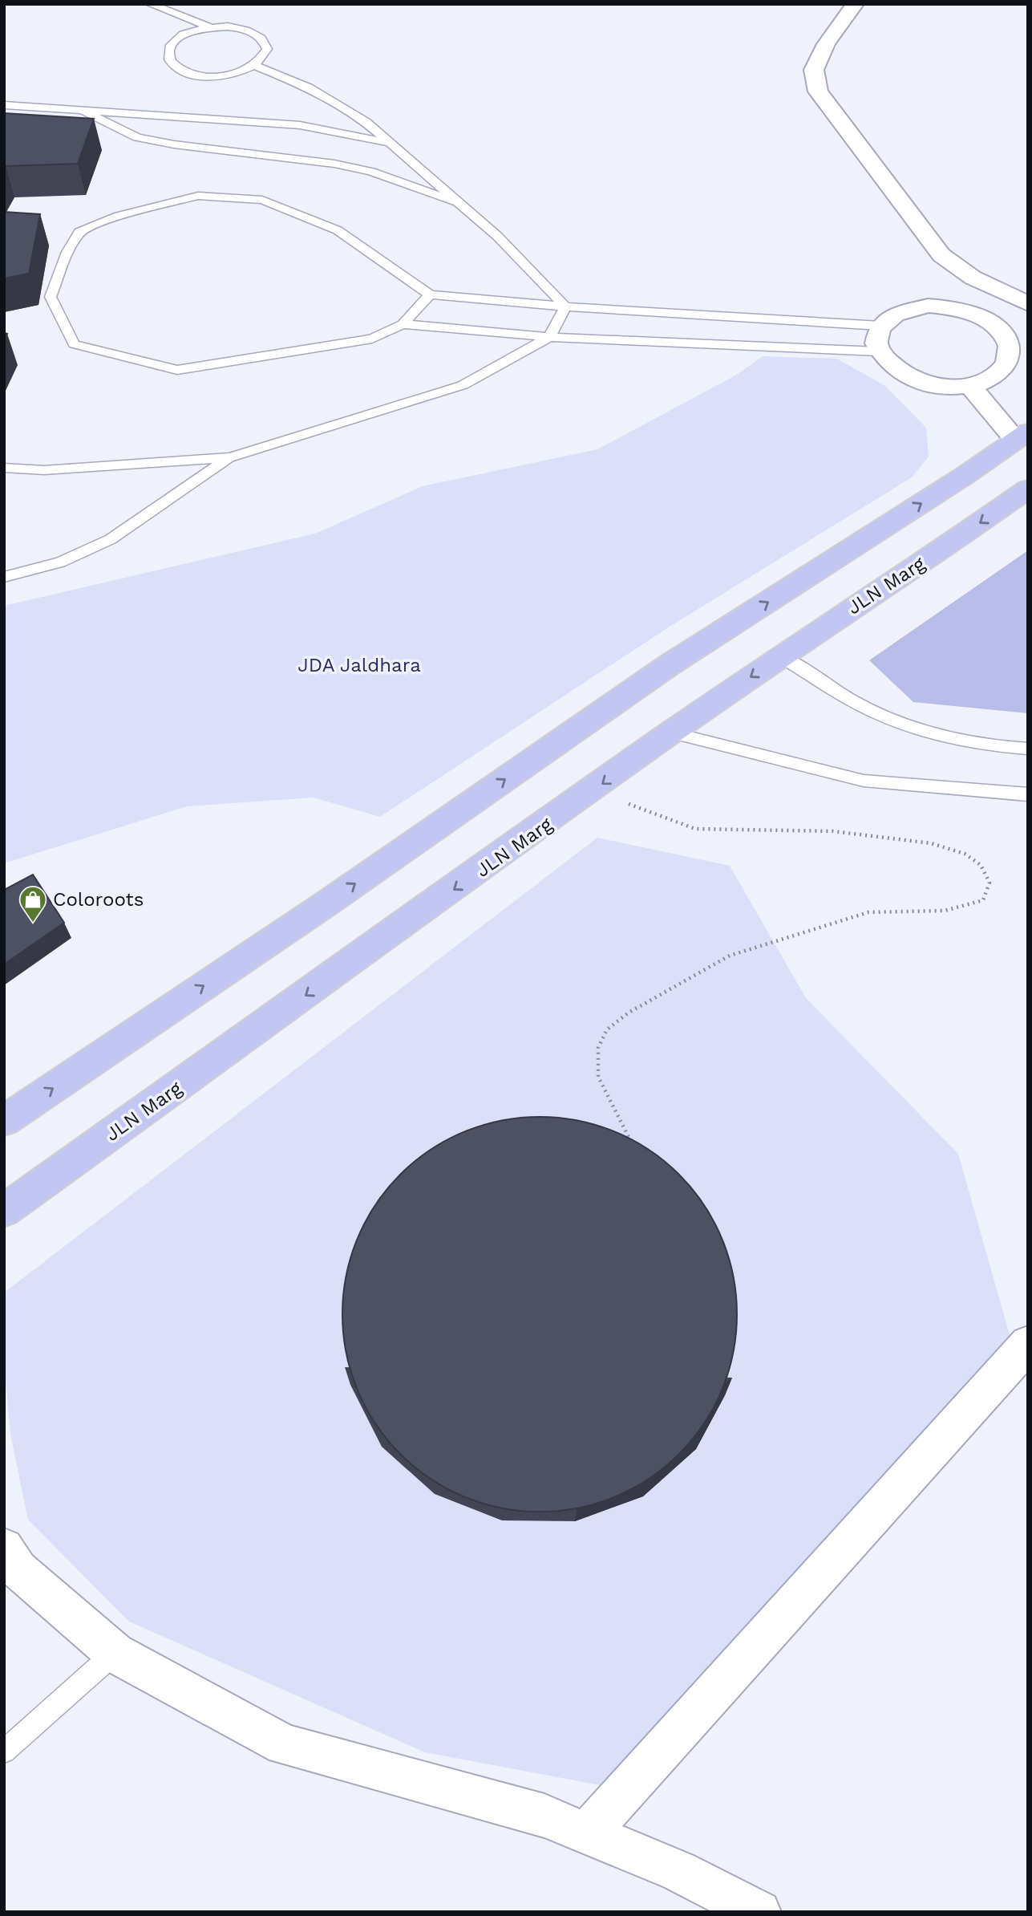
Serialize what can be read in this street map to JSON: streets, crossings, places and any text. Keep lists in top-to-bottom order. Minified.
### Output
{"streets":{"main road":["JLN Marg"]},"parks":["JDA Jaldhara"],"places":{"shop":["Coloroots"]}}
